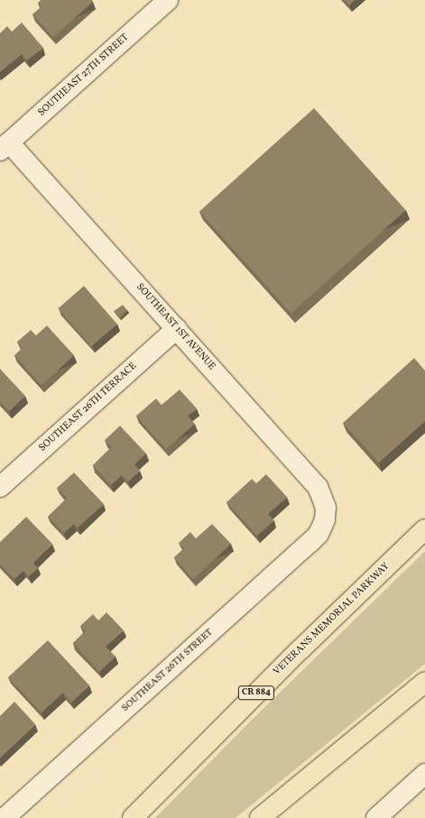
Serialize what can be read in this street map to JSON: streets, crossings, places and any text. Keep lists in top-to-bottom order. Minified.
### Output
{"streets":{"highway":["VETERANS MEMORIAL PARKWAY","CR 884"],"street":["SOUTHEAST 27TH STREET","SOUTHEAST 1ST AVENUE","SOUTHEAST 26TH TERRACE","SOUTHEAST 26TH STREET"]},"crossings":[["SOUTHEAST 27TH STREET","SOUTHEAST 1ST AVENUE"],["SOUTHEAST 1ST AVENUE","SOUTHEAST 26TH TERRACE"],["SOUTHEAST 1ST AVENUE","SOUTHEAST 26TH STREET"]]}
